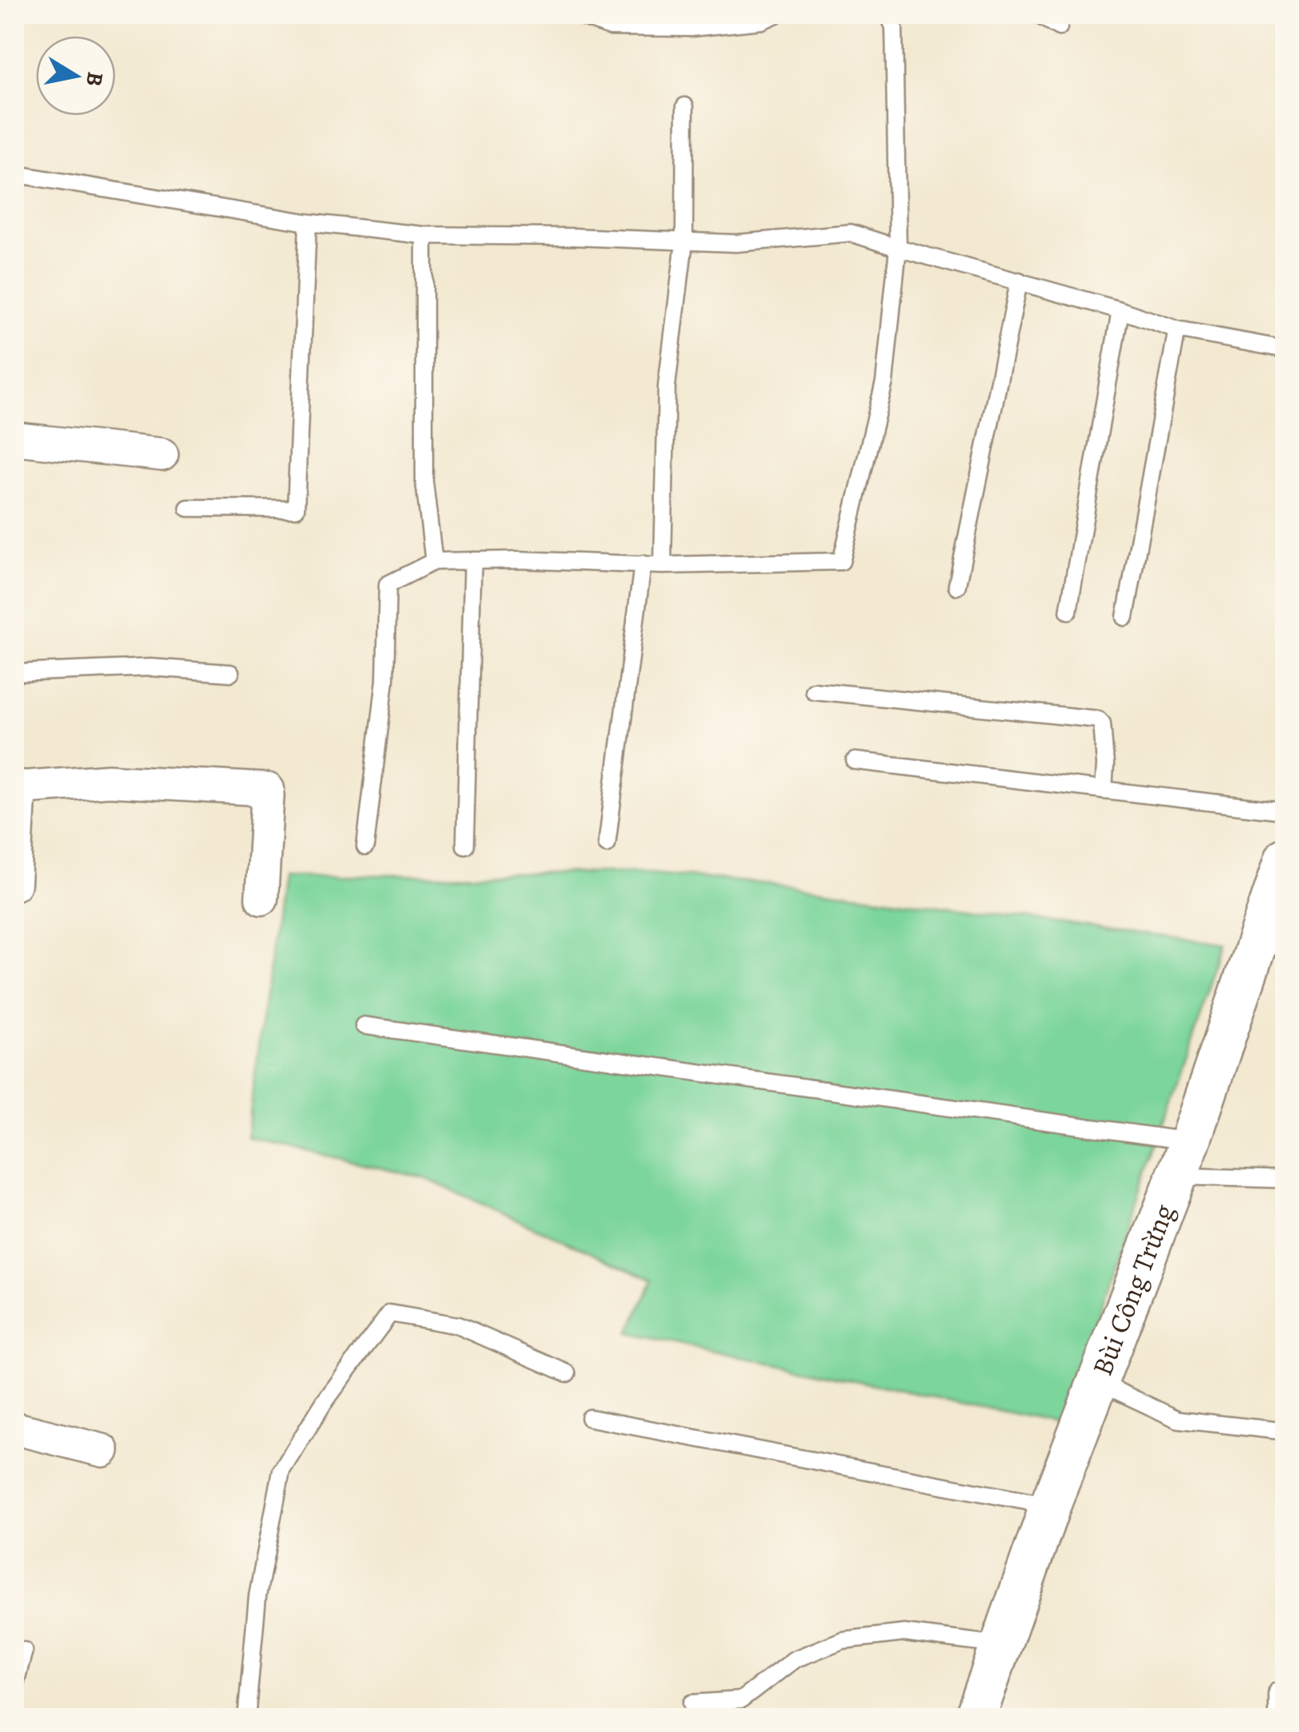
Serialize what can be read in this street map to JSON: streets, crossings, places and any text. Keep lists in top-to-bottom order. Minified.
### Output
{"streets":{"street":["Bùi Công Trừng"]},"north":"right"}
